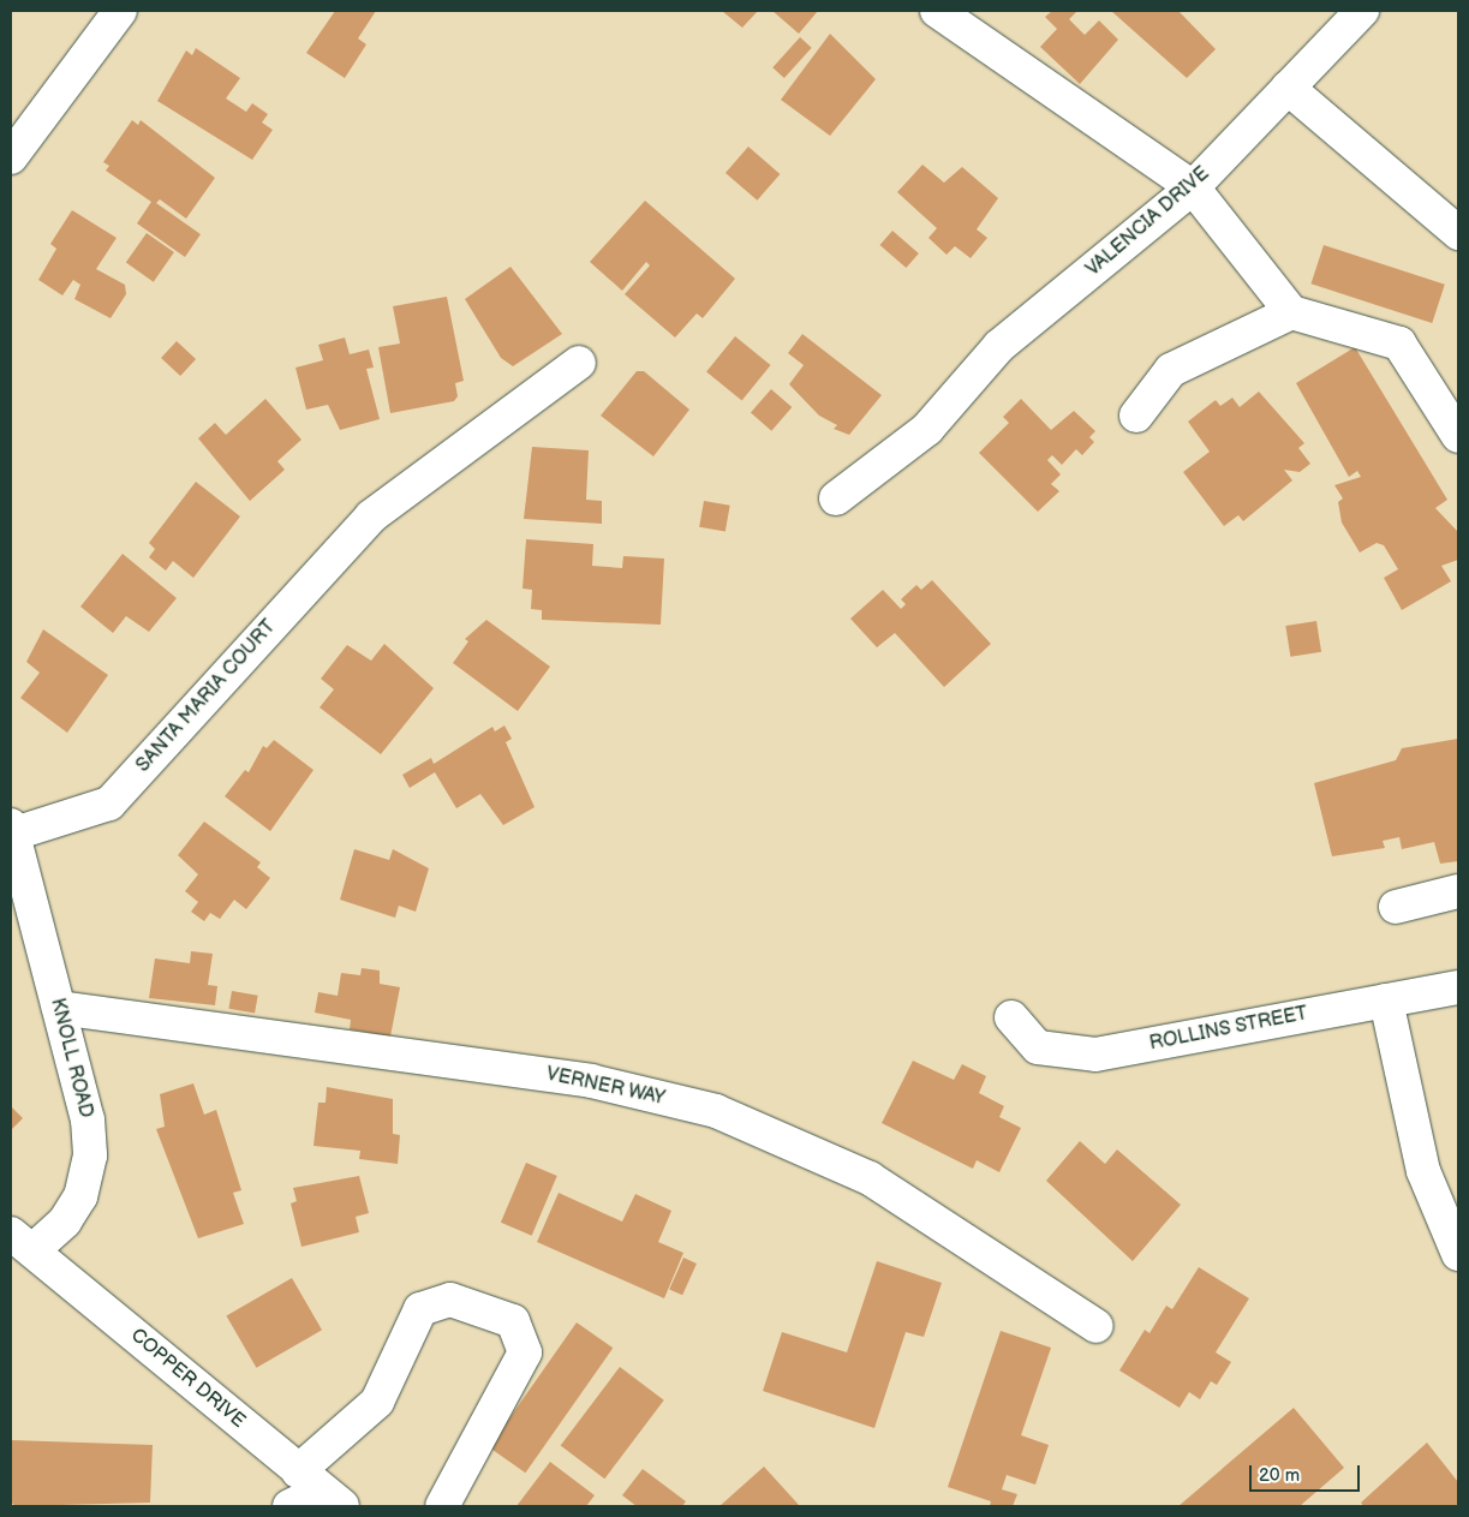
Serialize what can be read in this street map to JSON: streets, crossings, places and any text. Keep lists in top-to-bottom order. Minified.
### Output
{"streets":{"street":["VALENCIA DRIVE","SANTA MARIA COURT","ROLLINS STREET","KNOLL ROAD","VERNER WAY","COPPER DRIVE"]},"crossings":[["SANTA MARIA COURT","KNOLL ROAD"],["KNOLL ROAD","VERNER WAY"],["KNOLL ROAD","COPPER DRIVE"]],"scale_bar":"20 m"}
